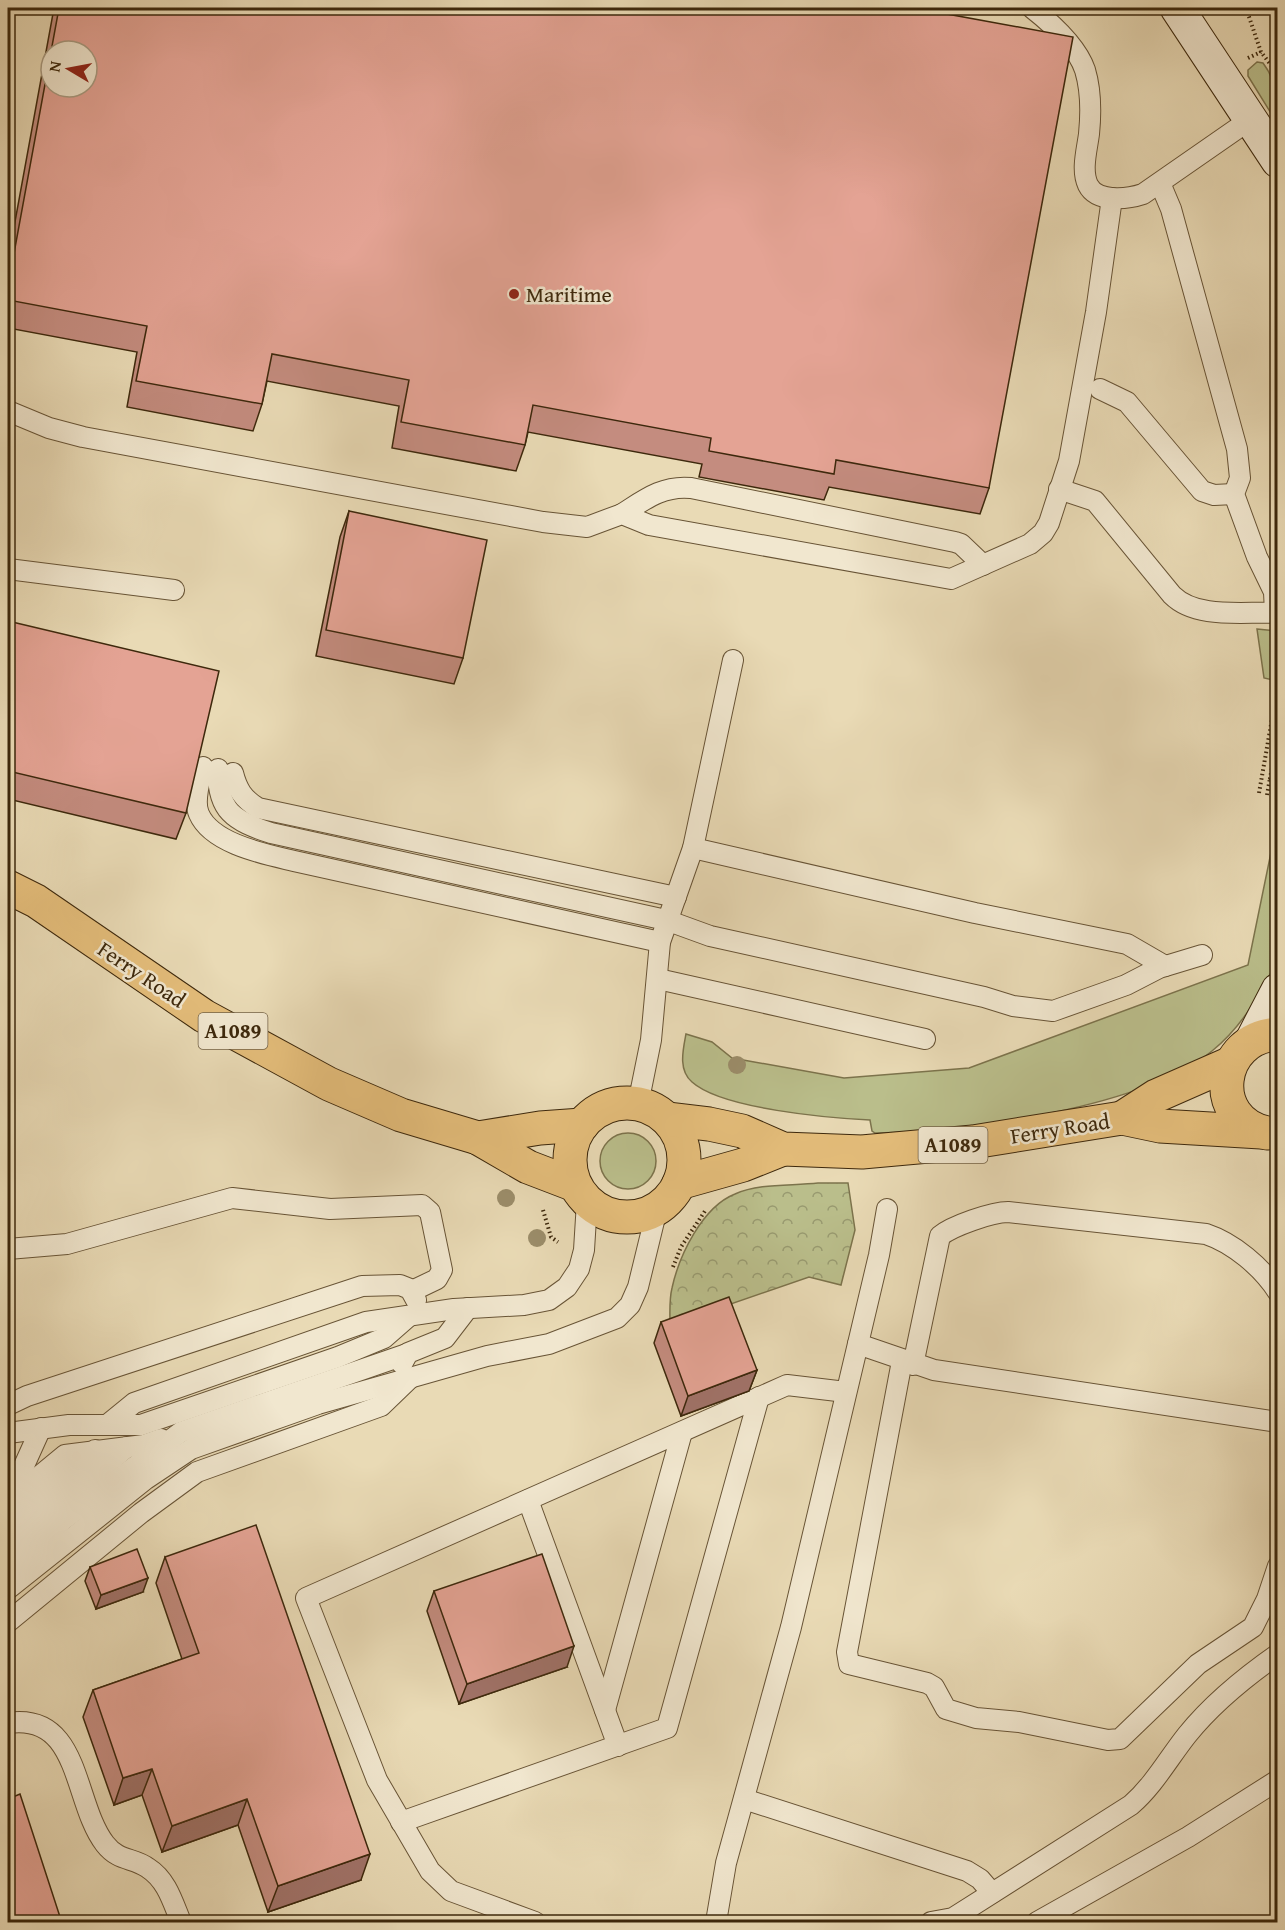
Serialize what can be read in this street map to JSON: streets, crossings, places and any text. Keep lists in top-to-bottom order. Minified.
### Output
{"streets":{"highway":["Ferry Road","A1089"]},"places":["Maritime"],"north":"left"}
